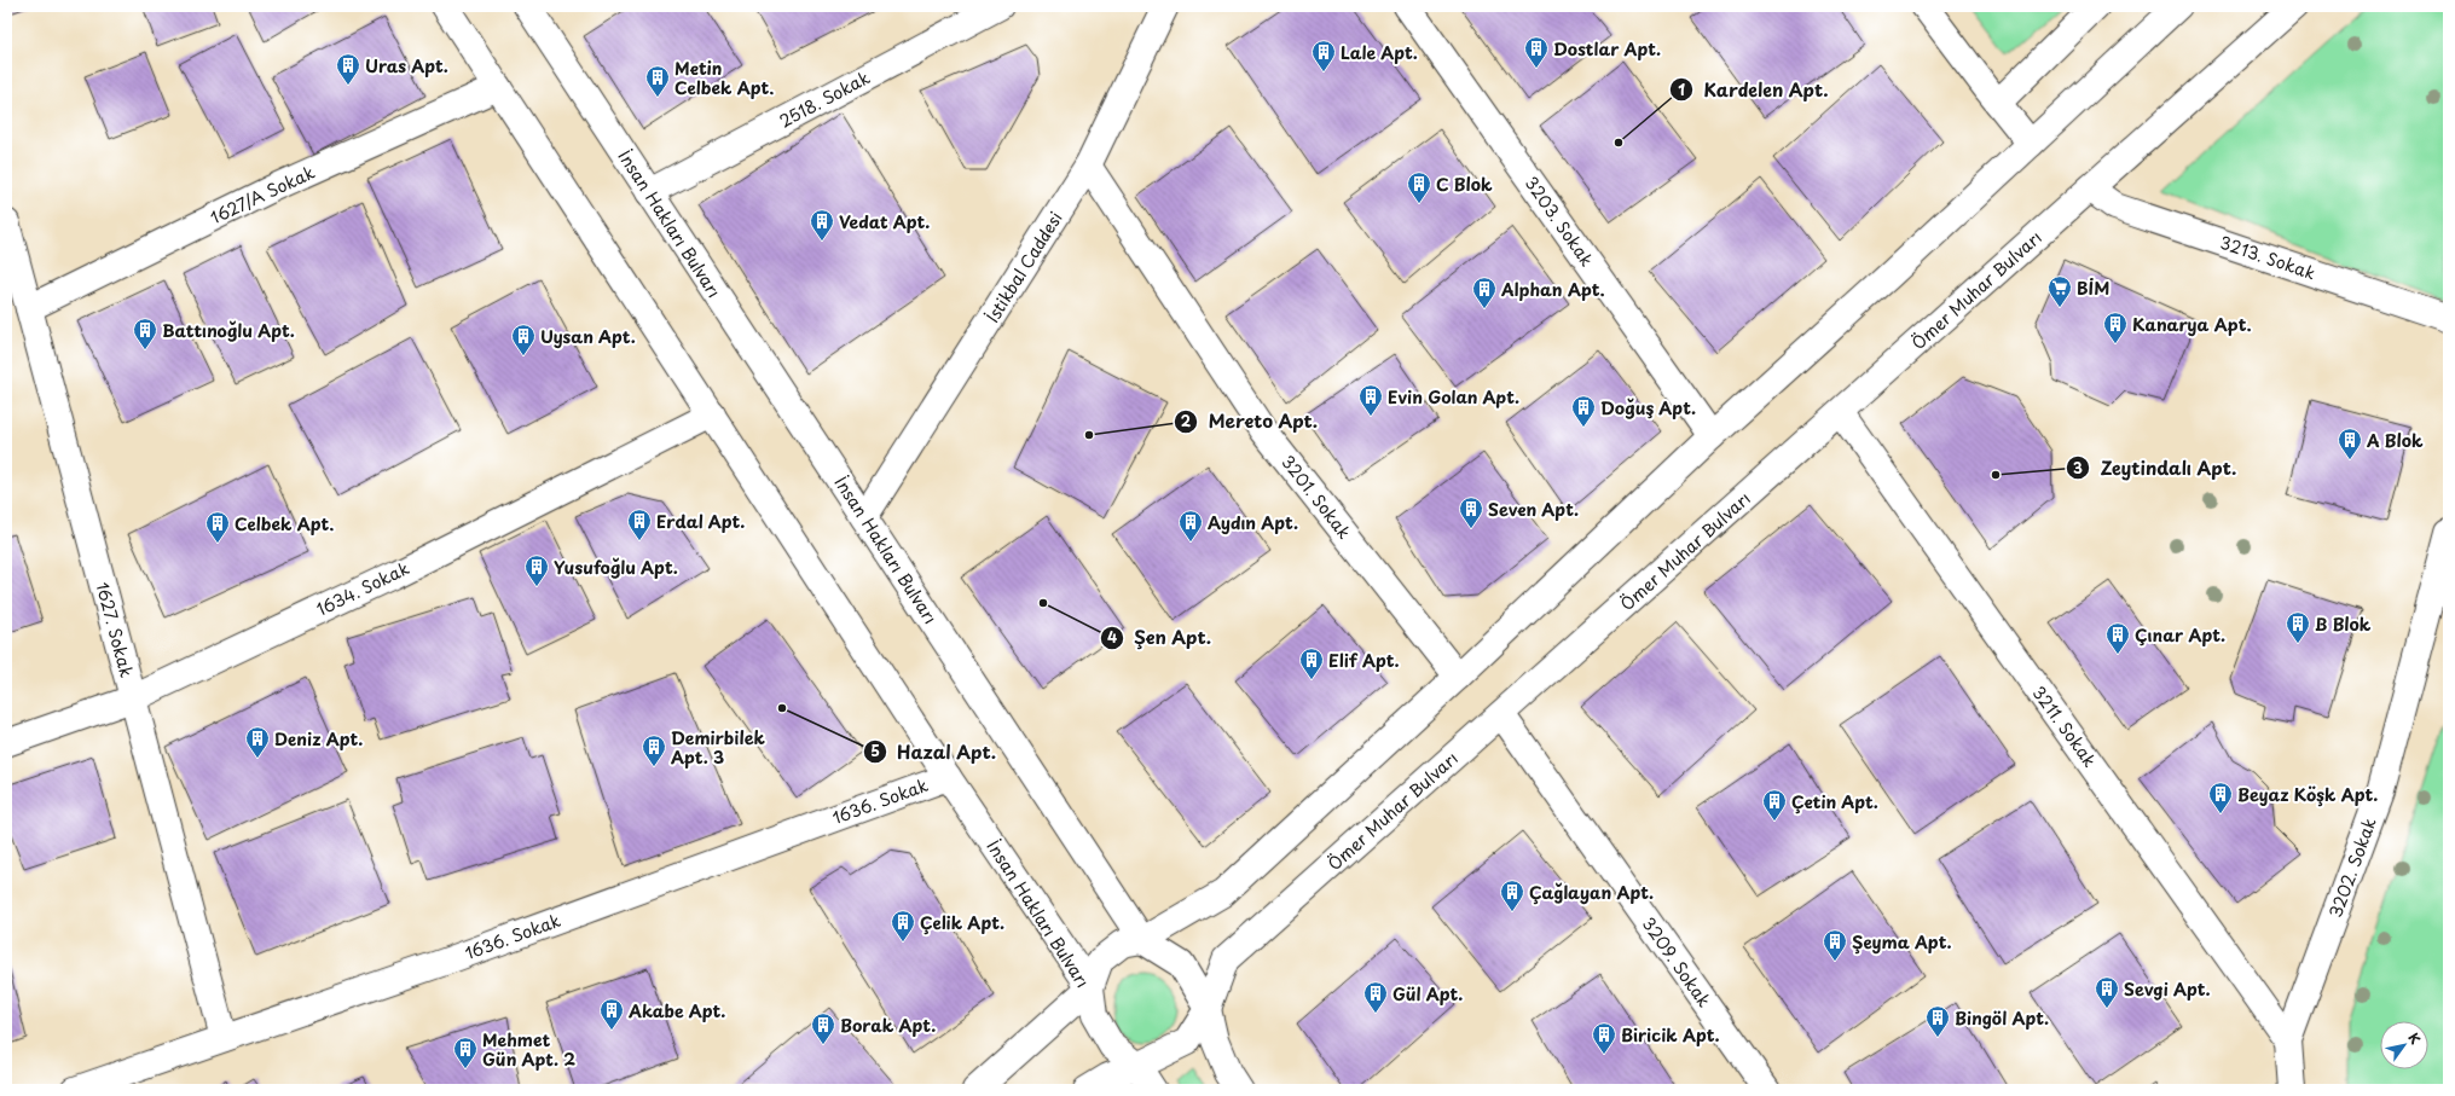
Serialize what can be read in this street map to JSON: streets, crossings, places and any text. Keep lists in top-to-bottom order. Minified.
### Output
{"streets":{"street":["2518. Sokak","1627/A Sokak","3203. Sokak","İnsan Hakları Bulvarı","3213. Sokak","İstikbal Caddesi","Ömer Muhar Bulvarı","3201. Sokak","1634. Sokak","1627. Sokak","3211. Sokak","1636. Sokak","3202. Sokak","3209. Sokak"]},"crossings":[["2518. Sokak","İnsan Hakları Bulvarı"],["1627/A Sokak","İnsan Hakları Bulvarı"],["1627/A Sokak","1627. Sokak"],["İnsan Hakları Bulvarı","İstikbal Caddesi"],["İnsan Hakları Bulvarı","Ömer Muhar Bulvarı"],["İnsan Hakları Bulvarı","1634. Sokak"],["İnsan Hakları Bulvarı","1636. Sokak"],["3213. Sokak","Ömer Muhar Bulvarı"],["İstikbal Caddesi","3201. Sokak"],["Ömer Muhar Bulvarı","3211. Sokak"],["Ömer Muhar Bulvarı","3209. Sokak"],["1634. Sokak","1627. Sokak"],["1627. Sokak","1636. Sokak"],["3211. Sokak","3202. Sokak"]],"places":{"building":["Dostlar Apt.","Lale Apt.","Uras Apt.","Metin Celbek Apt.","C Blok","Vedat Apt.","Alphan Apt.","Kanarya Apt.","Battınoğlu Apt.","Uysan Apt.","Evin Golan Apt.","Doğuş Apt.","A Blok","Seven Apt.","Erdal Apt.","Aydın Apt.","Celbek Apt.","Yusufoğlu Apt.","B Blok","Çınar Apt.","Elif Apt.","Deniz Apt.","Demirbilek Apt. 3","Beyaz Köşk Apt.","Çetin Apt.","Çağlayan Apt.","Çelik Apt.","Şeyma Apt.","Sevgi Apt.","Gül Apt.","Akabe Apt.","Bingöl Apt.","Borak Apt.","Biricik Apt.","Mehmet Gün Apt. 2"],"other":["Kardelen Apt.","Mereto Apt.","Zeytindalı Apt.","Şen Apt.","Hazal Apt."],"supermarket":["BİM"]},"north":"top right"}
